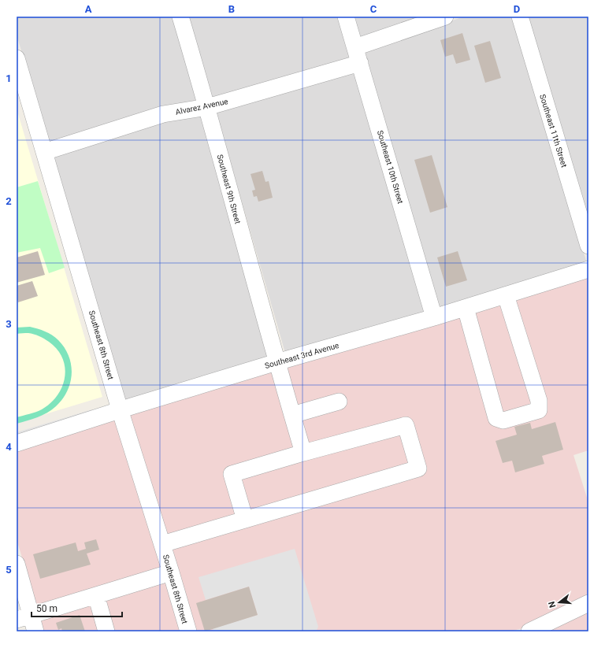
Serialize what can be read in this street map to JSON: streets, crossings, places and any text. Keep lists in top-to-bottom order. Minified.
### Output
{"streets":{"street":["Alvarez Avenue","Southeast 11th Street","Southeast 10th Street","Southeast 9th Street","Southeast 8th Street","Southeast 3rd Avenue"]},"crossings":[["Alvarez Avenue","Southeast 10th Street"],["Alvarez Avenue","Southeast 9th Street"],["Alvarez Avenue","Southeast 8th Street"],["Southeast 10th Street","Southeast 3rd Avenue"],["Southeast 9th Street","Southeast 3rd Avenue"],["Southeast 8th Street","Southeast 3rd Avenue"]],"scale_bar":"50 m","north":"left","grid":{"columns":["A","B","C","D"],"rows":["1","2","3","4","5"]}}
